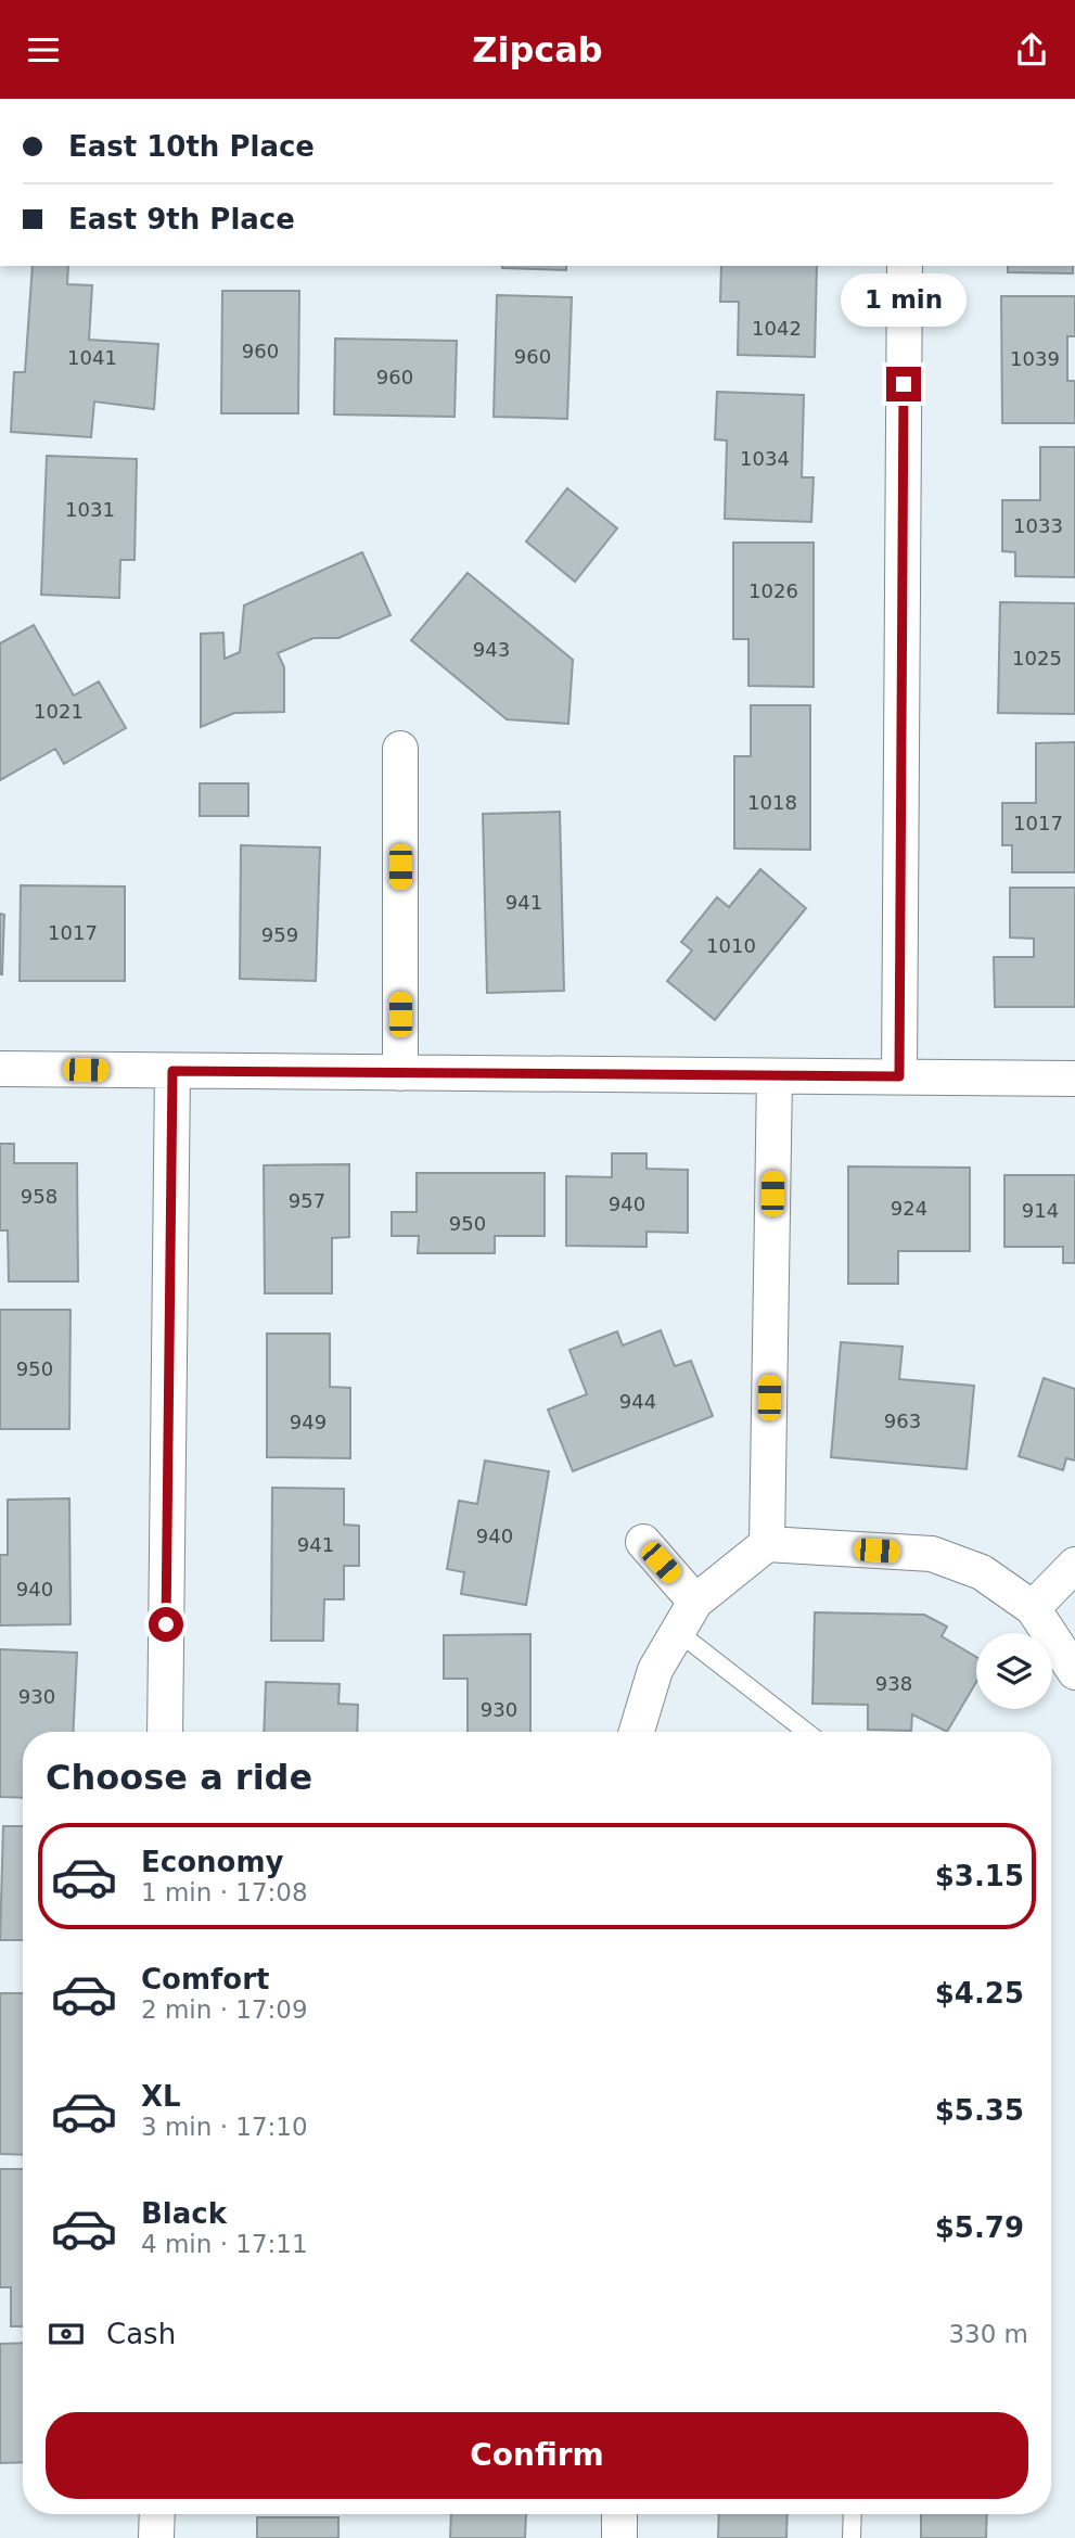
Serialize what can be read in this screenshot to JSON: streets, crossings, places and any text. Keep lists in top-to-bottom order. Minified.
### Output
{"house_numbers":["1042","960","960","1041","1039","960","1034","1031","1033","1026","943","1025","1021","1018","1017","941","1017","959","1010","958","957","940","924","914","950","950","944","963","949","940","941","940","938","930","930"],"page":{"header":"Zipcab","banner":["East 10th Place","East 9th Place"],"bubble":"1 min","heading":"Choose a ride","list":[{"name":"Economy","note":"1 min · 17:08","value":"$3.15"},{"name":"Comfort","note":"2 min · 17:09","value":"$4.25"},{"name":"XL","note":"3 min · 17:10","value":"$5.35"},{"name":"Black","note":"4 min · 17:11","value":"$5.79"}],"pay":["Cash","330 m"],"buttons":"Confirm"}}
